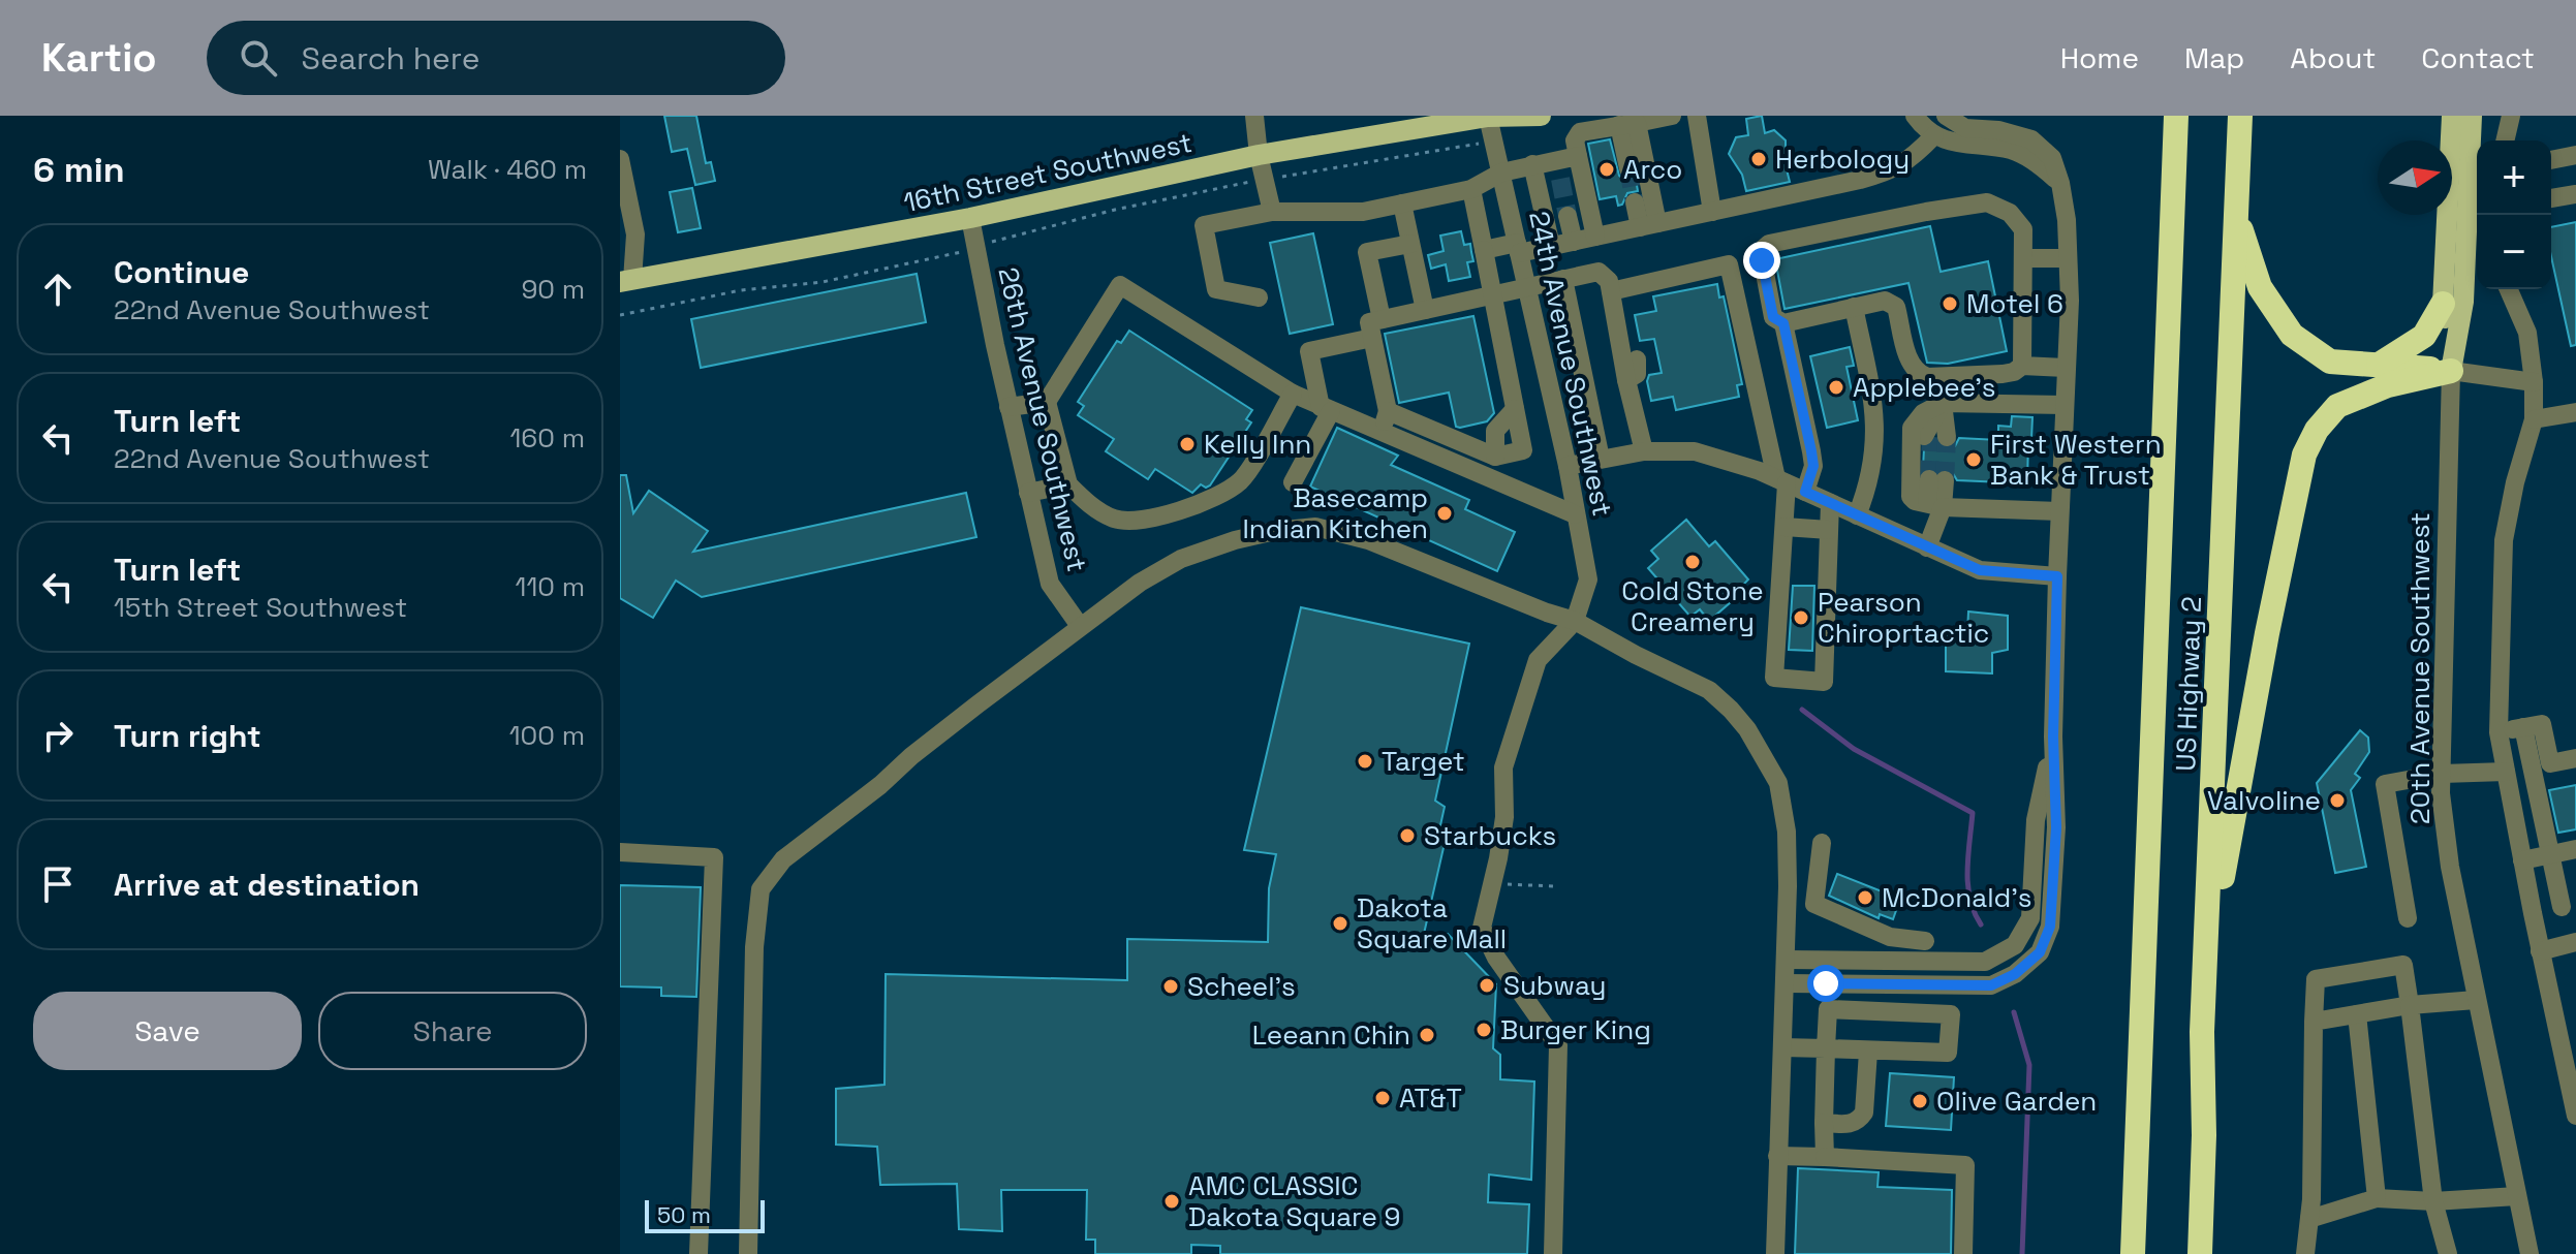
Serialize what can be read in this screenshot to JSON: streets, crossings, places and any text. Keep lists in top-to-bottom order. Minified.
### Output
{"streets":{"highway":["US Highway 2"],"main road":["16th Street Southwest","20th Avenue Southwest"],"street":["24th Avenue Southwest","26th Avenue Southwest"]},"crossings":[["16th Street Southwest","24th Avenue Southwest"],["16th Street Southwest","26th Avenue Southwest"]],"places":["Herbology","Arco","Motel 6","Applebee's","Kelly Inn","First Western Bank & Trust","Basecamp Indian Kitchen","Cold Stone Creamery","Pearson Chiroprtactic","Target","Valvoline","Starbucks","McDonald's","Dakota Square Mall","Subway","Scheel’s","Burger King","Leeann Chin","AT&T","Olive Garden","AMC CLASSIC Dakota Square 9"],"scale_bar":"50 m","north":"right","page":{"header":"Kartio","search":"Search here","nav":["Home","Map","About","Contact"],"heading":["6 min","Walk · 460 m"],"map_buttons":["+","−"],"list":[["Continue","22nd Avenue Southwest","90 m"],["Turn left","22nd Avenue Southwest","160 m"],["Turn left","15th Street Southwest","110 m"],["Turn right","100 m"],"Arrive at destination"],"buttons":["Save","Share"],"scale":"50 m"}}
